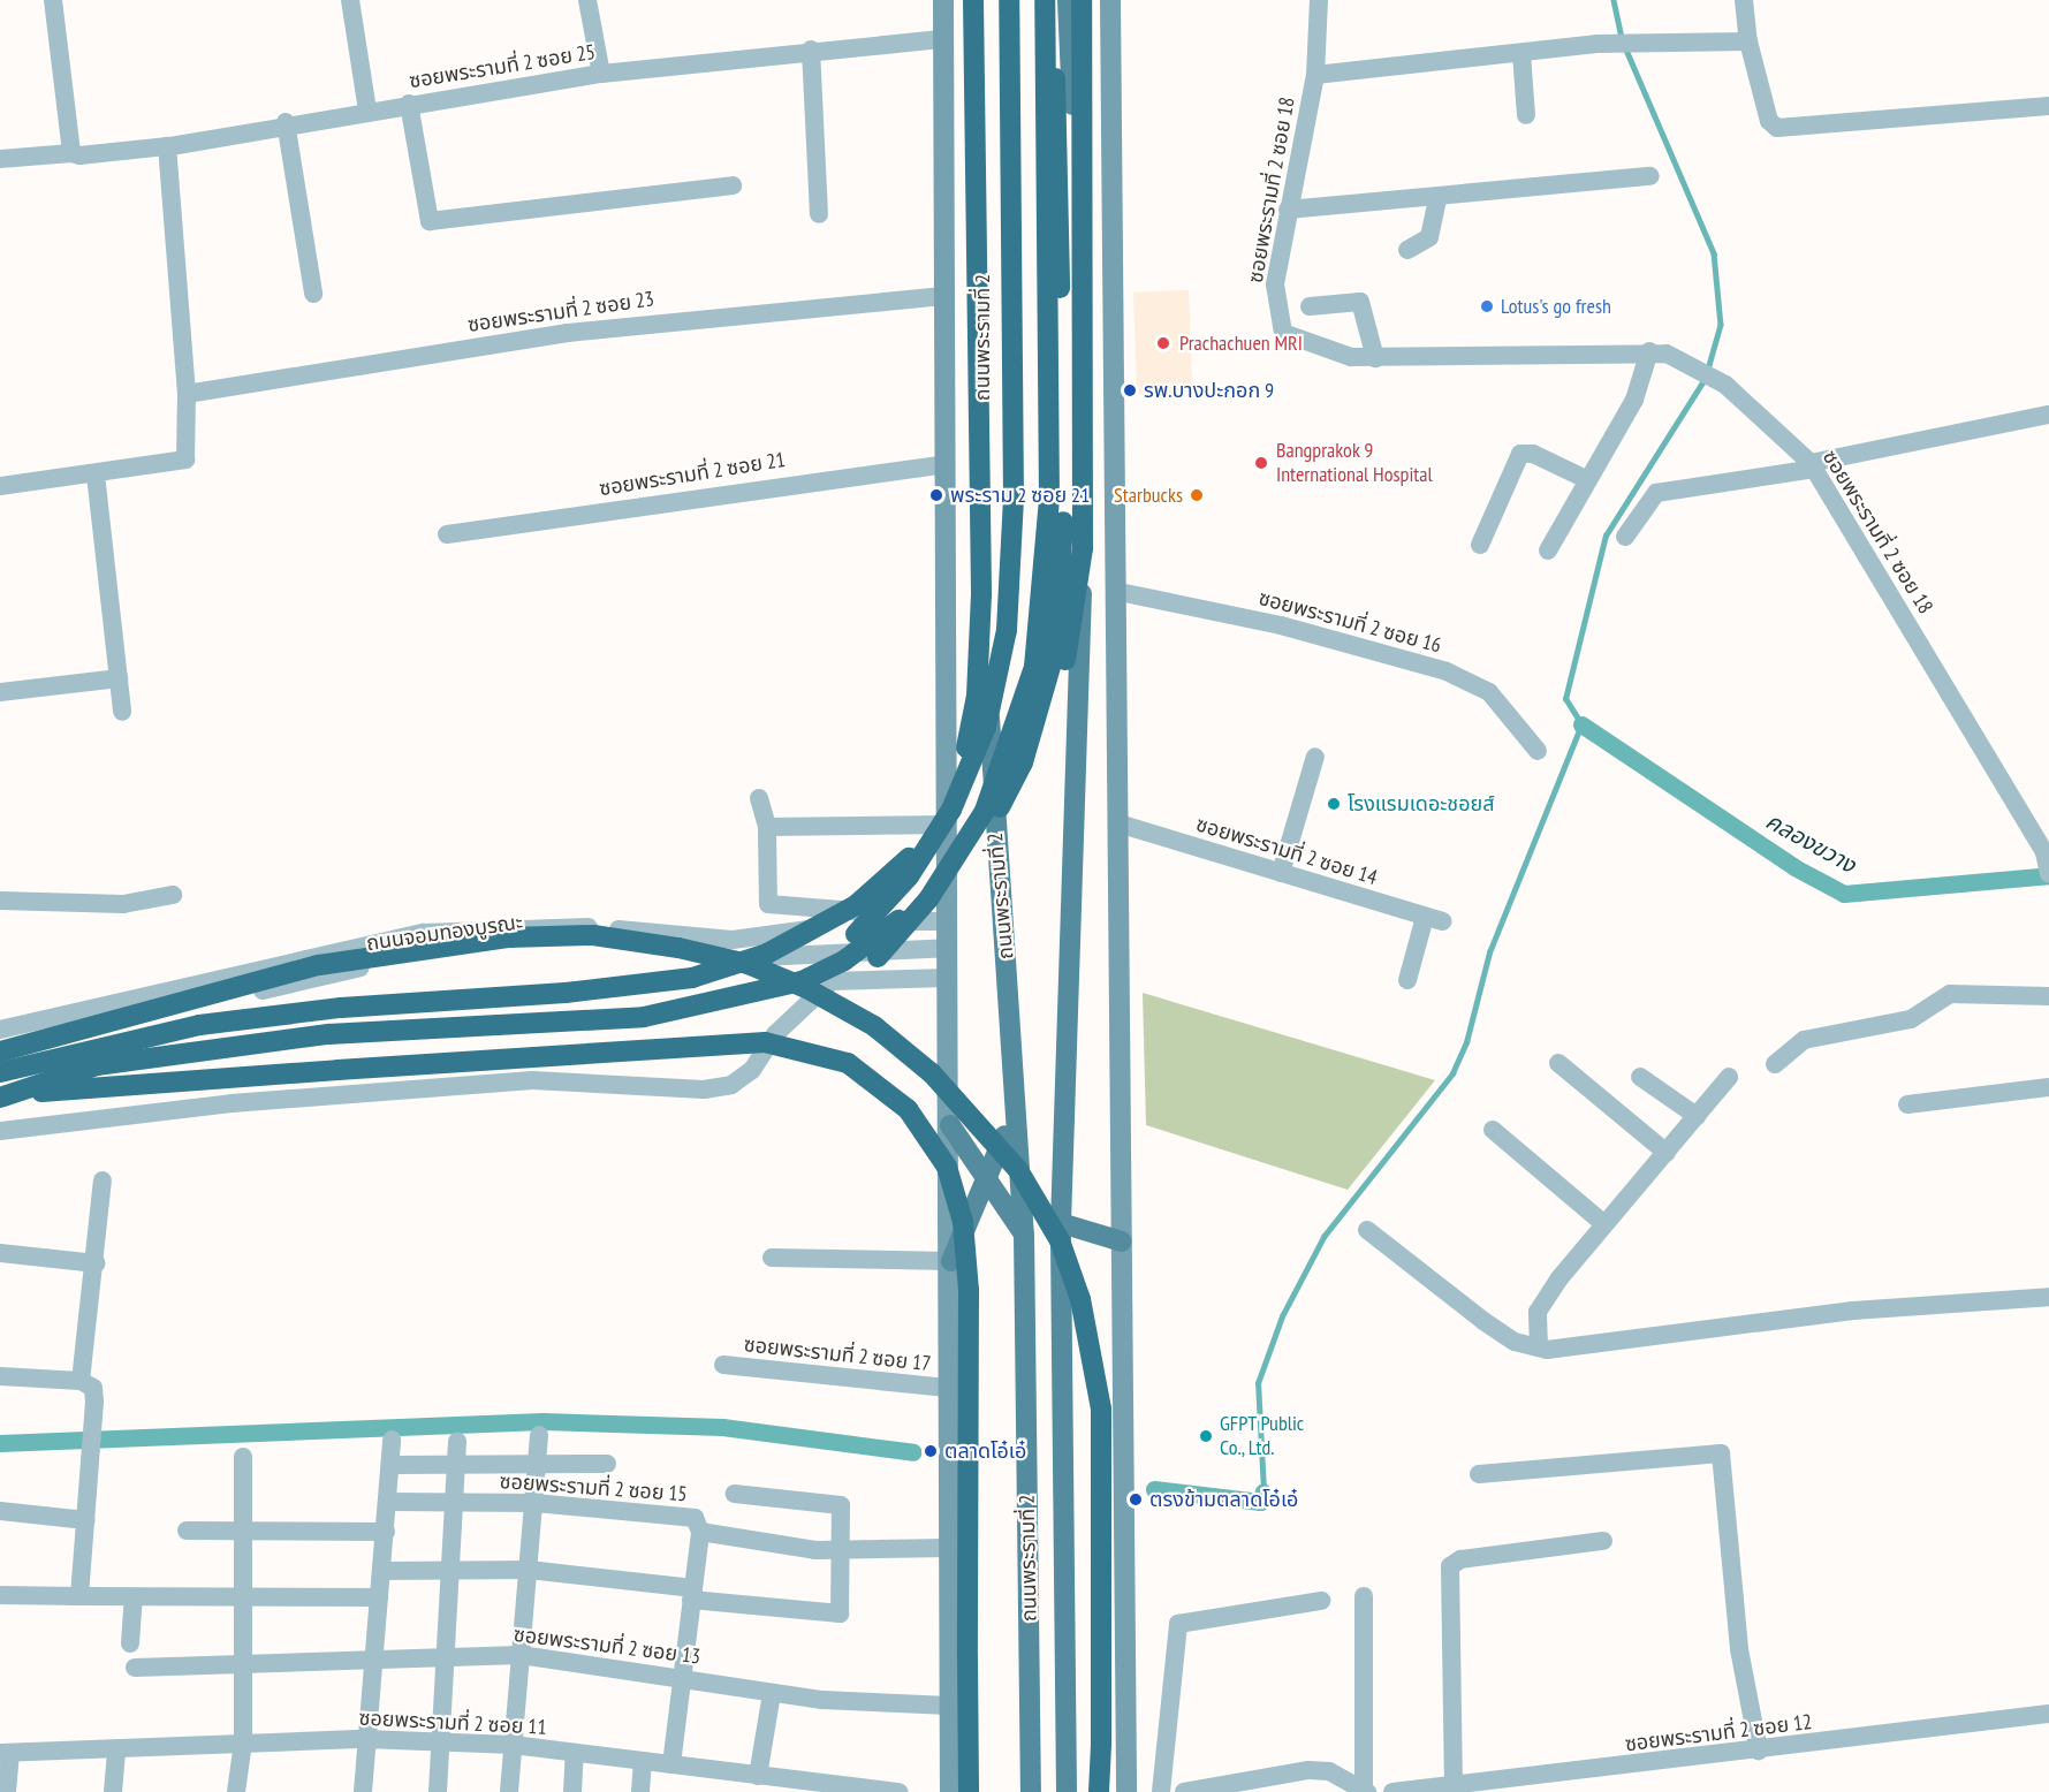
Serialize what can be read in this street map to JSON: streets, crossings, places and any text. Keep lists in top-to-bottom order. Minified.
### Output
{"streets":{"main road":["ถนนพระรามที่ 2"],"street":["ซอยพระรามที่ 2 ซอย 25","ซอยพระรามที่ 2 ซอย 18","ซอยพระรามที่ 2 ซอย 23","ซอยพระรามที่ 2 ซอย 21","ซอยพระรามที่ 2 ซอย 16","ซอยพระรามที่ 2 ซอย 14","ถนนจอมทองบูรณะ","ซอยพระรามที่ 2 ซอย 17","ซอยพระรามที่ 2 ซอย 15","ซอยพระรามที่ 2 ซอย 13","ซอยพระรามที่ 2 ซอย 11","ซอยพระรามที่ 2 ซอย 12"]},"crossings":[["ซอยพระรามที่ 2 ซอย 25","ถนนพระรามที่ 2"],["ซอยพระรามที่ 2 ซอย 23","ถนนพระรามที่ 2"],["ถนนพระรามที่ 2","ซอยพระรามที่ 2 ซอย 21"],["ถนนพระรามที่ 2","ถนนจอมทองบูรณะ"],["ถนนพระรามที่ 2","ซอยพระรามที่ 2 ซอย 17"],["ถนนพระรามที่ 2","ซอยพระรามที่ 2 ซอย 15"],["ถนนพระรามที่ 2","ซอยพระรามที่ 2 ซอย 13"]],"water":["คลองขวาง"],"places":["Lotus's go fresh","Prachachuen MRI","รพ.บางปะกอก 9","Bangprakok 9 International Hospital","พระราม 2 ซอย 21","Starbucks","โรงแรมเดอะชอยส์","GFPT Public Co., Ltd.","ตลาดโอ๋เอ๋","ตรงข้ามตลาดโอ๋เอ๋"]}
